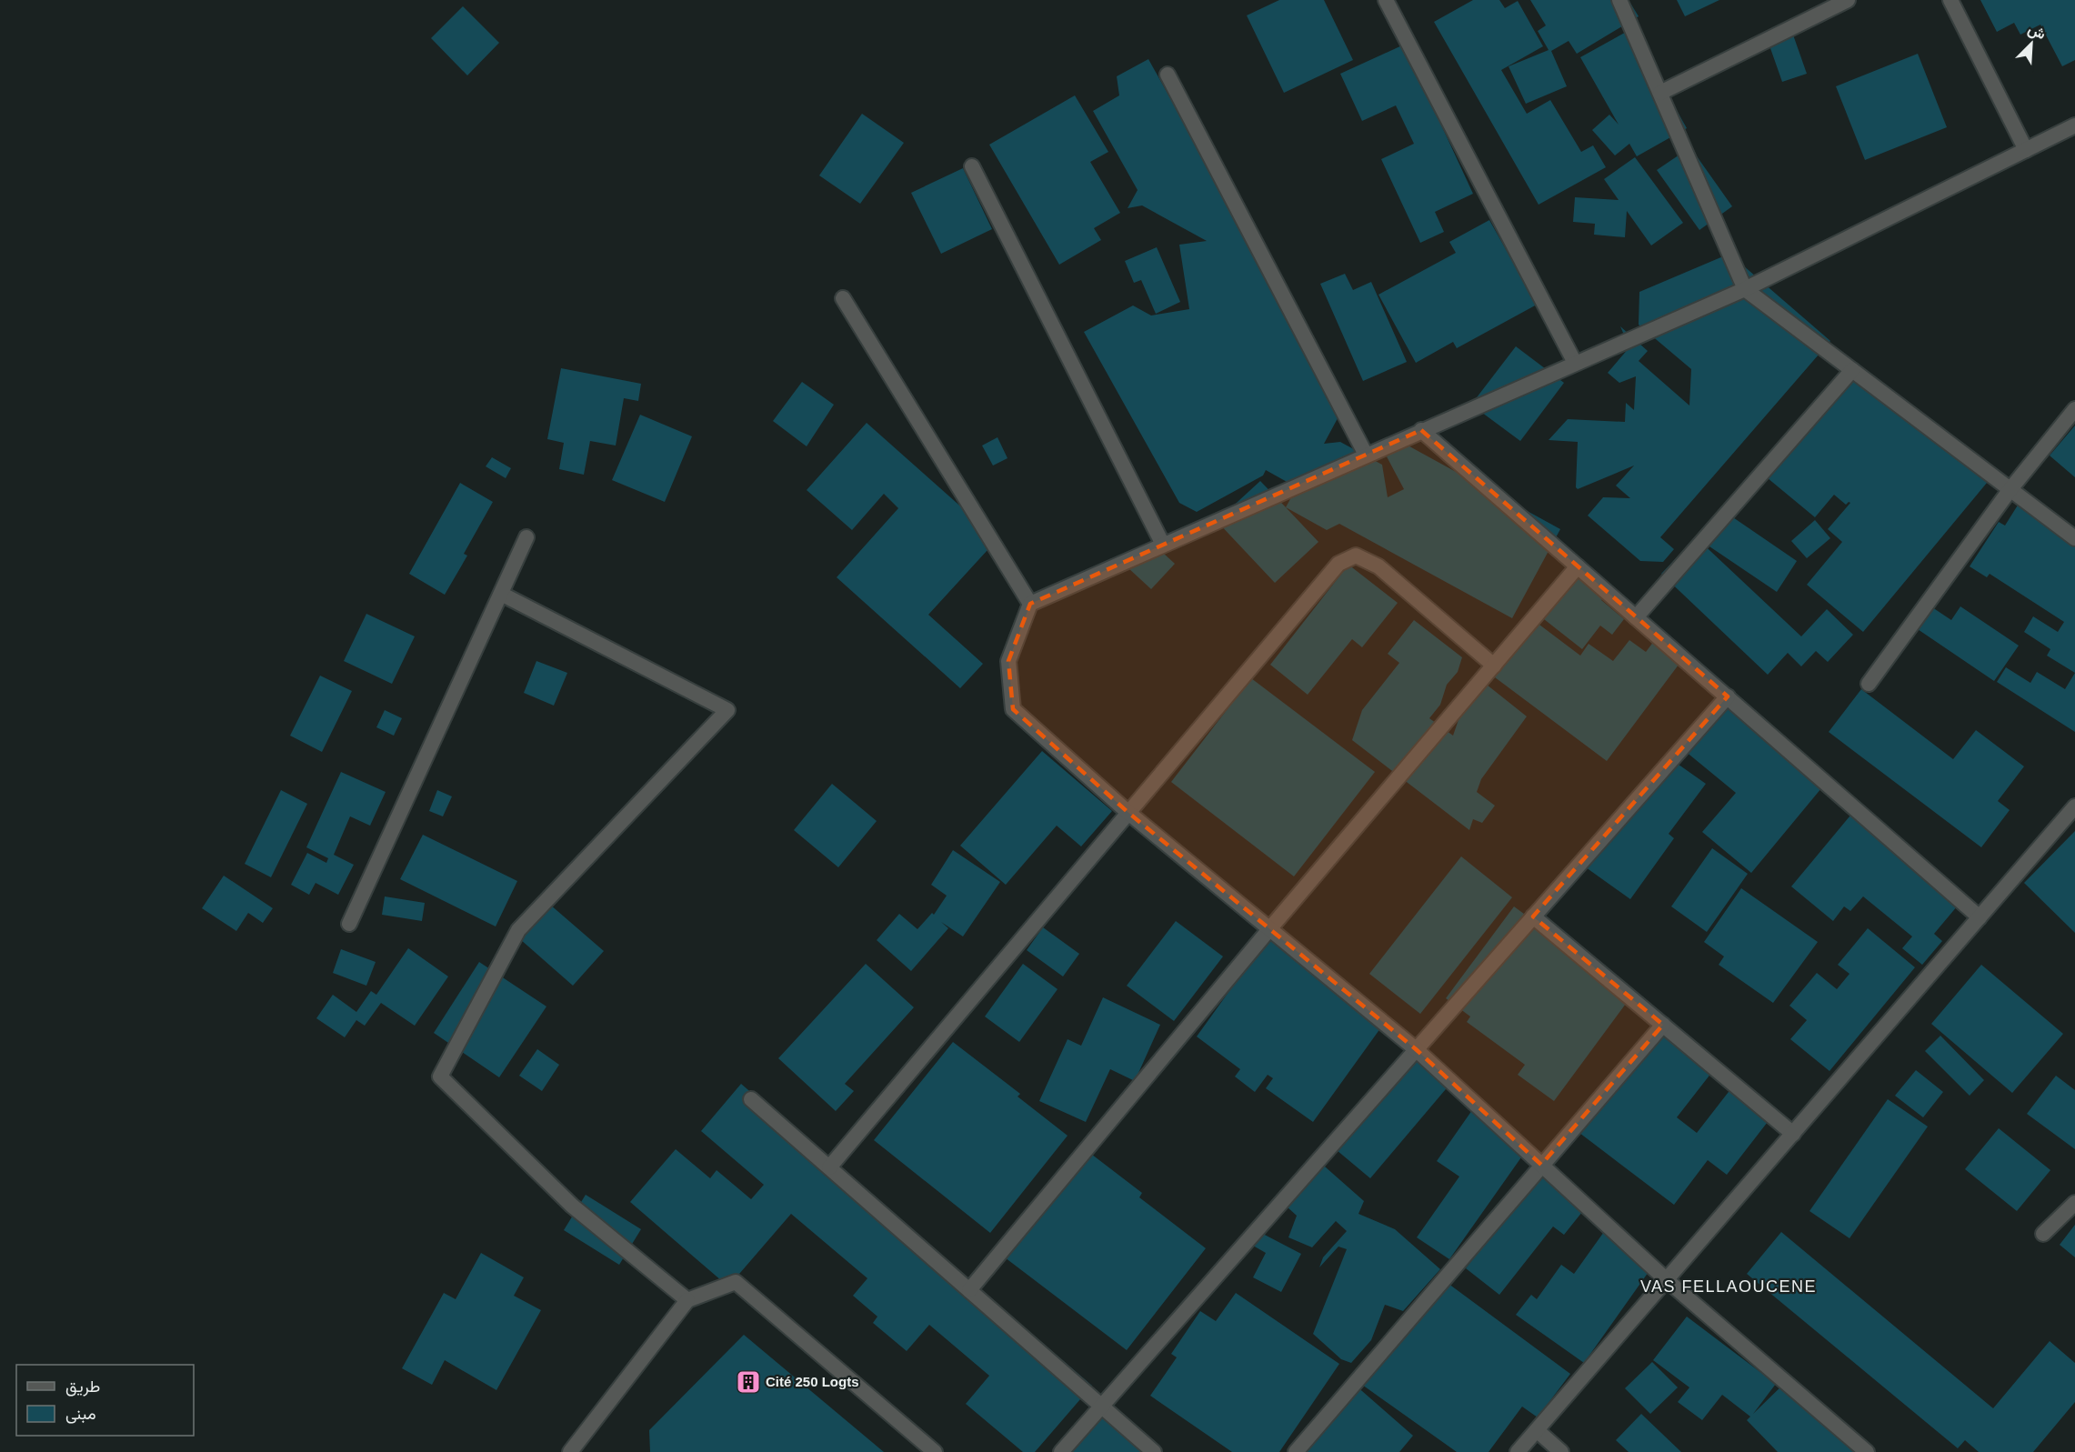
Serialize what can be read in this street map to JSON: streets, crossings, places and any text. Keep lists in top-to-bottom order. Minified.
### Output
{"districts":["VAS FELLAOUCENE"],"places":{"building":["Cité 250 Logts"]},"legend":["طريق","مبنى"],"north":"top right"}
